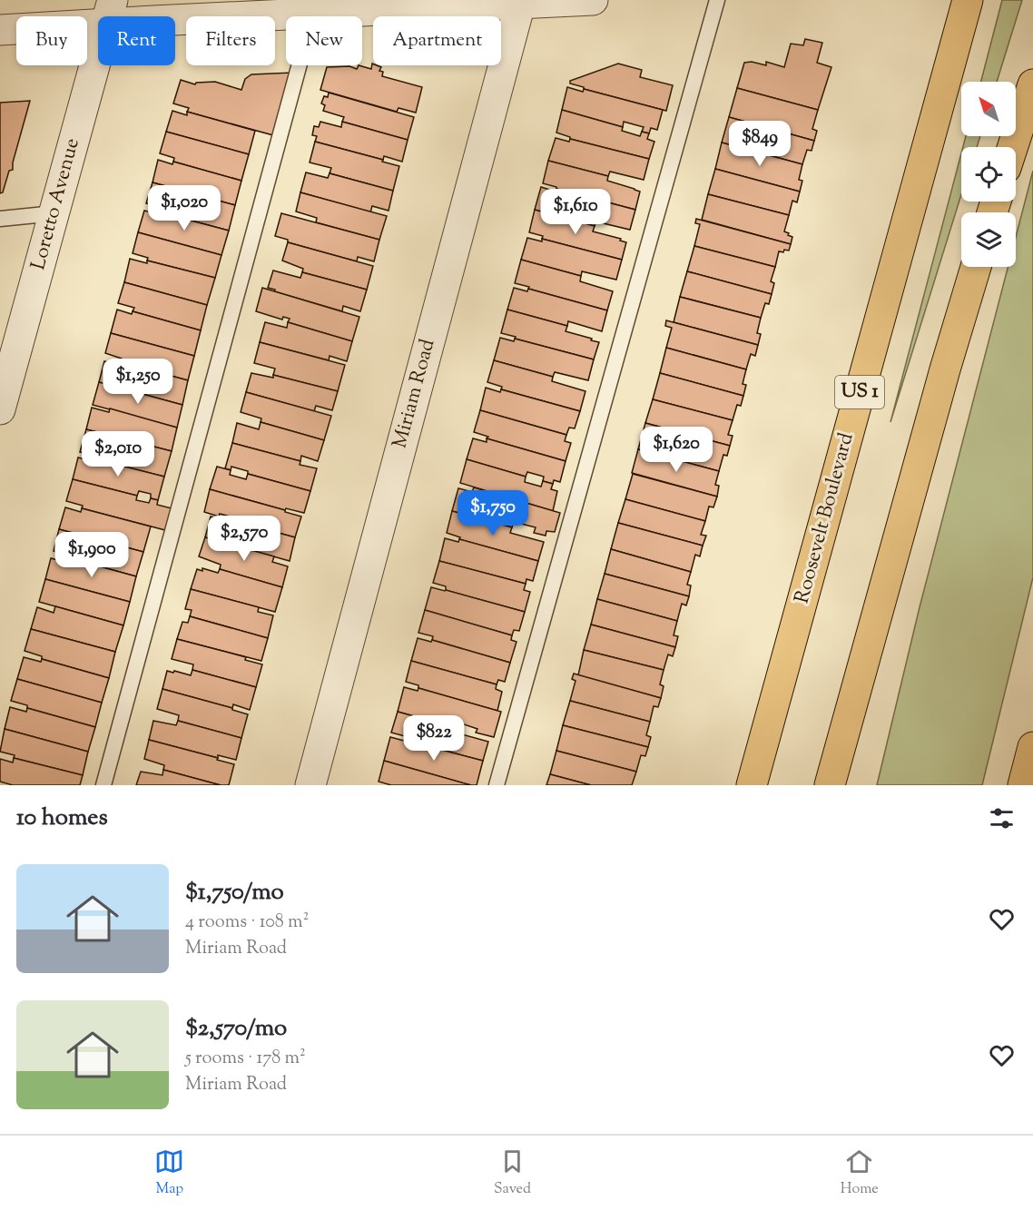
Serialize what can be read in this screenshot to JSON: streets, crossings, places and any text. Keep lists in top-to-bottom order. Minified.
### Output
{"streets":{"highway":["US 1","Roosevelt Boulevard"],"street":["Loretto Avenue","Miriam Road"]},"north":"top left","page":{"chip":["Buy","Rent","Filters","New","Apartment"],"price":["$849","$1,020","$1,610","$1,250","$1,620","$2,010","$1,750","$2,570","$1,900","$822"],"heading":"10 homes","list":[{"name":"$1,750/mo","note":"4 rooms · 108 m² · Miriam Road"},{"name":"$2,570/mo","note":"5 rooms · 178 m² · Miriam Road"}],"tabs":["Map","Saved","Home"]}}
